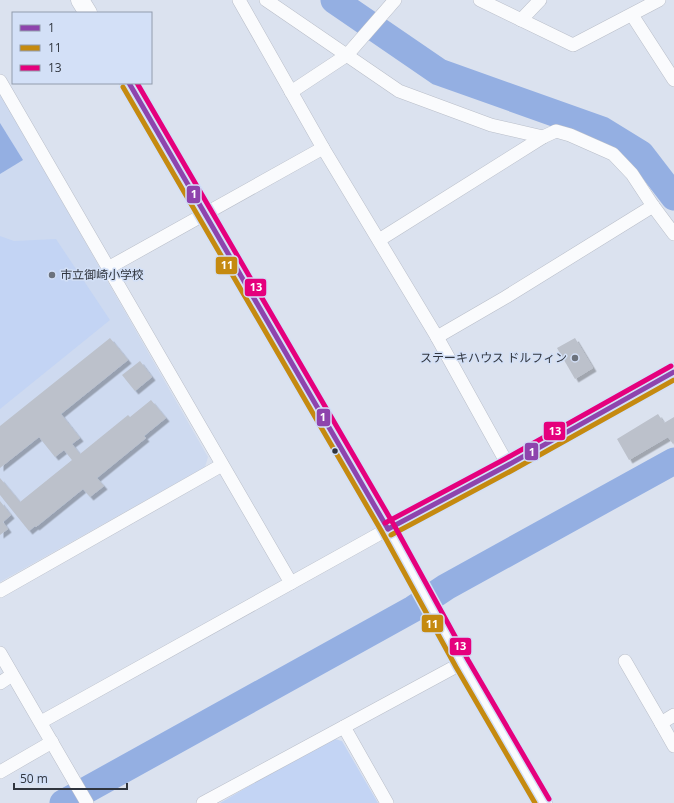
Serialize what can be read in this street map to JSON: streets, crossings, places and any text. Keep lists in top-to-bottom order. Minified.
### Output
{"places":["市立御崎小学校","ステーキハウス ドルフィン"],"lines":["transit line 1","transit line 13","transit line 11"],"legend":["1","11","13"],"scale_bar":"50 m"}
